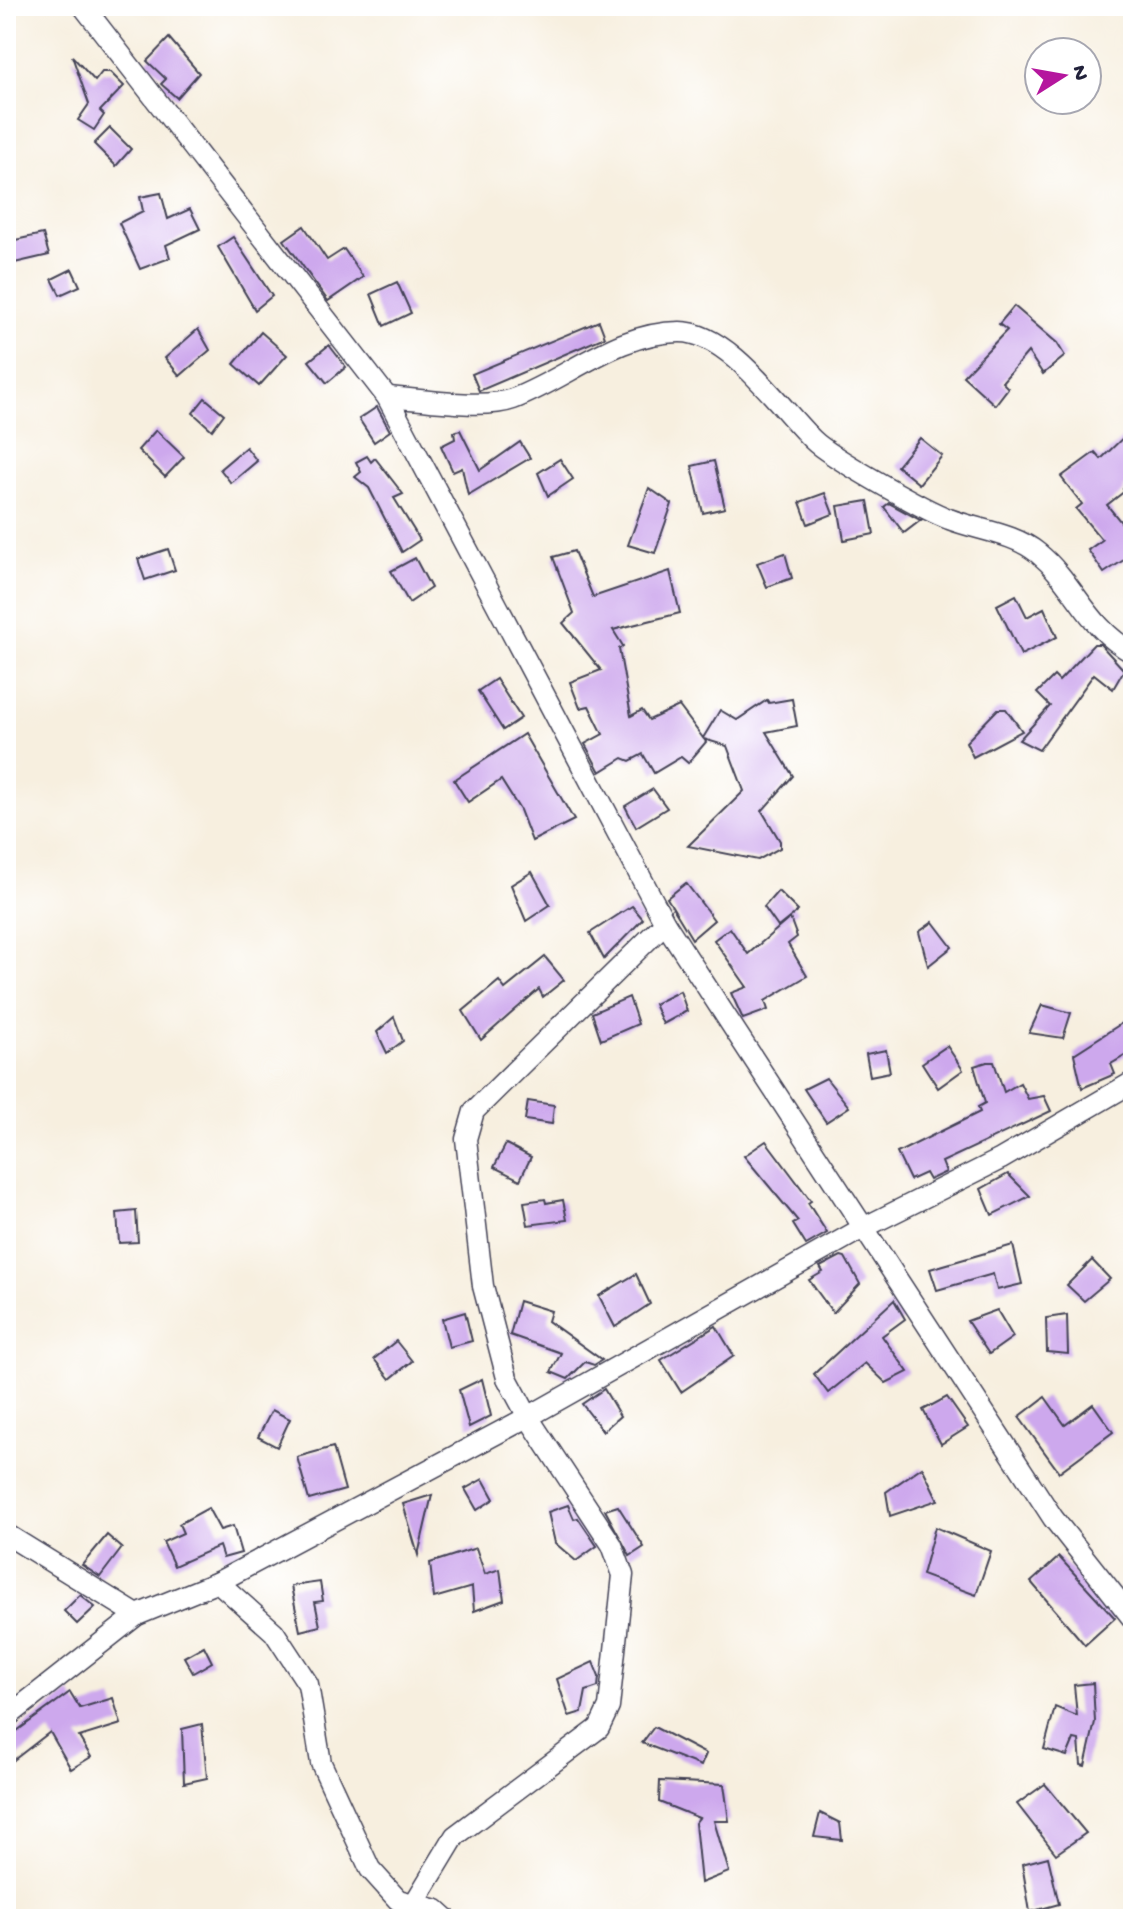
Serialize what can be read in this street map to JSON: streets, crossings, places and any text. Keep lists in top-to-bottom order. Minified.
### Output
{"north":"right"}
